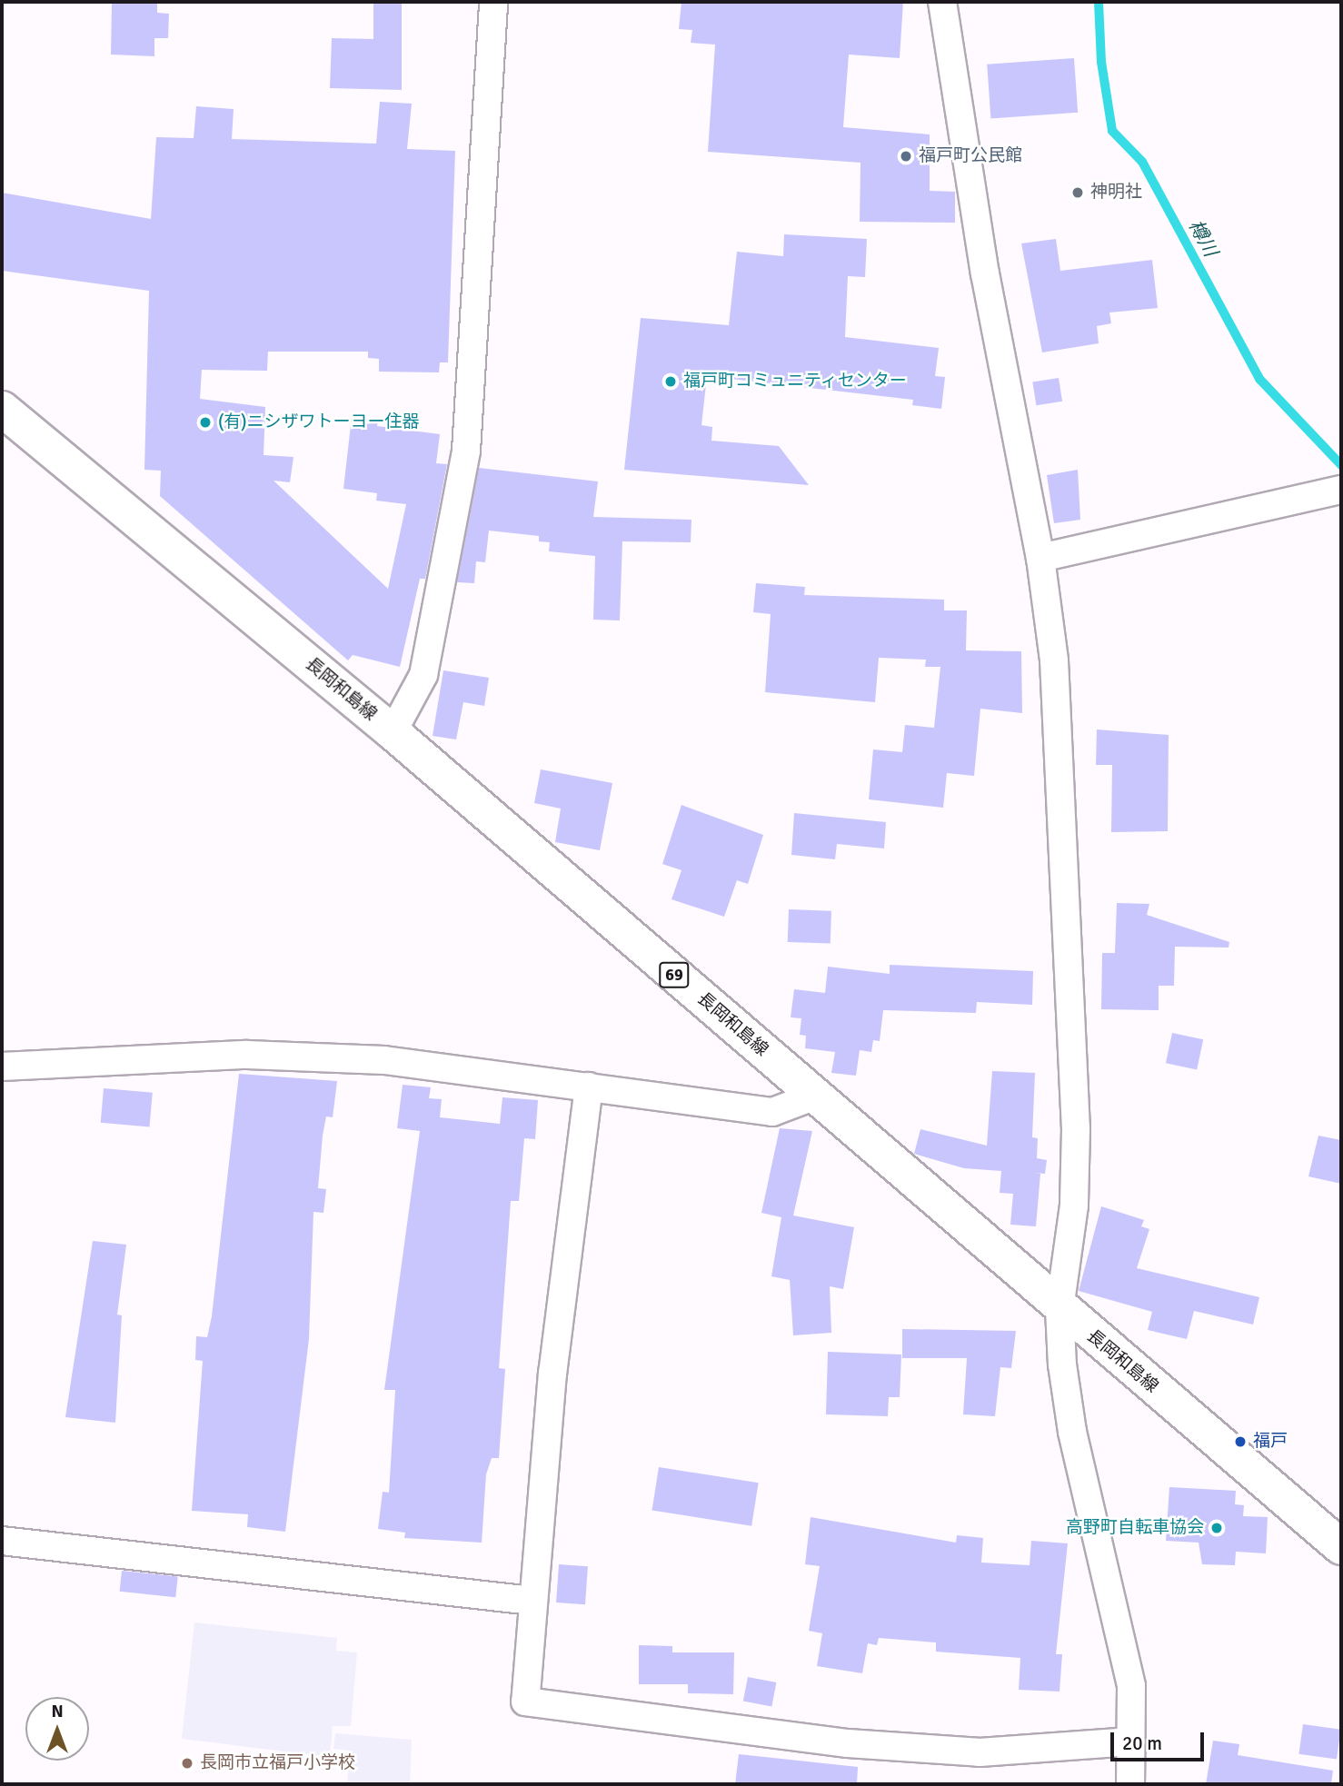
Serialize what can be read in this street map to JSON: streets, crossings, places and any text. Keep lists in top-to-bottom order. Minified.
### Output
{"streets":{"main road":["長岡和島線","69"]},"water":["樽川"],"places":["福戸町公民館","神明社","福戸町コミュニティセンター","(有)ニシザワトーヨー住器","福戸","高野町自転車協会","長岡市立福戸小学校"],"scale_bar":"20 m","north":"top"}
